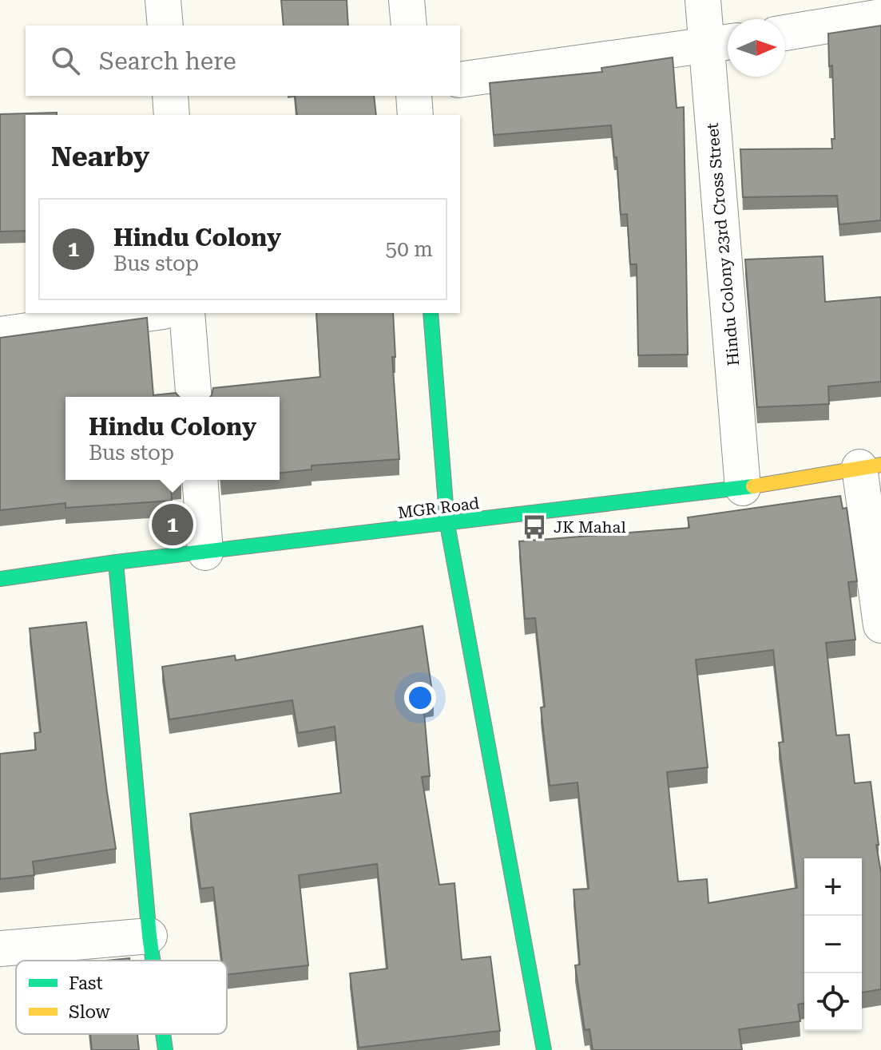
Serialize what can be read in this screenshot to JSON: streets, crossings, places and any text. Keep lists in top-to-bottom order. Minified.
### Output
{"streets":{"street":["Hindu Colony 23rd Cross Street","MGR Road"]},"crossings":[["Hindu Colony 23rd Cross Street","MGR Road"]],"places":{"bus stop":["JK Mahal"]},"legend":["Fast","Slow"],"north":"right","page":{"search":"Search here","heading":"Nearby","list":[{"mark":"1","name":"Hindu Colony","note":"Bus stop","value":"50 m"}],"popup":["Hindu Colony","Bus stop"],"pins":"1","map_buttons":["+","−"]}}
